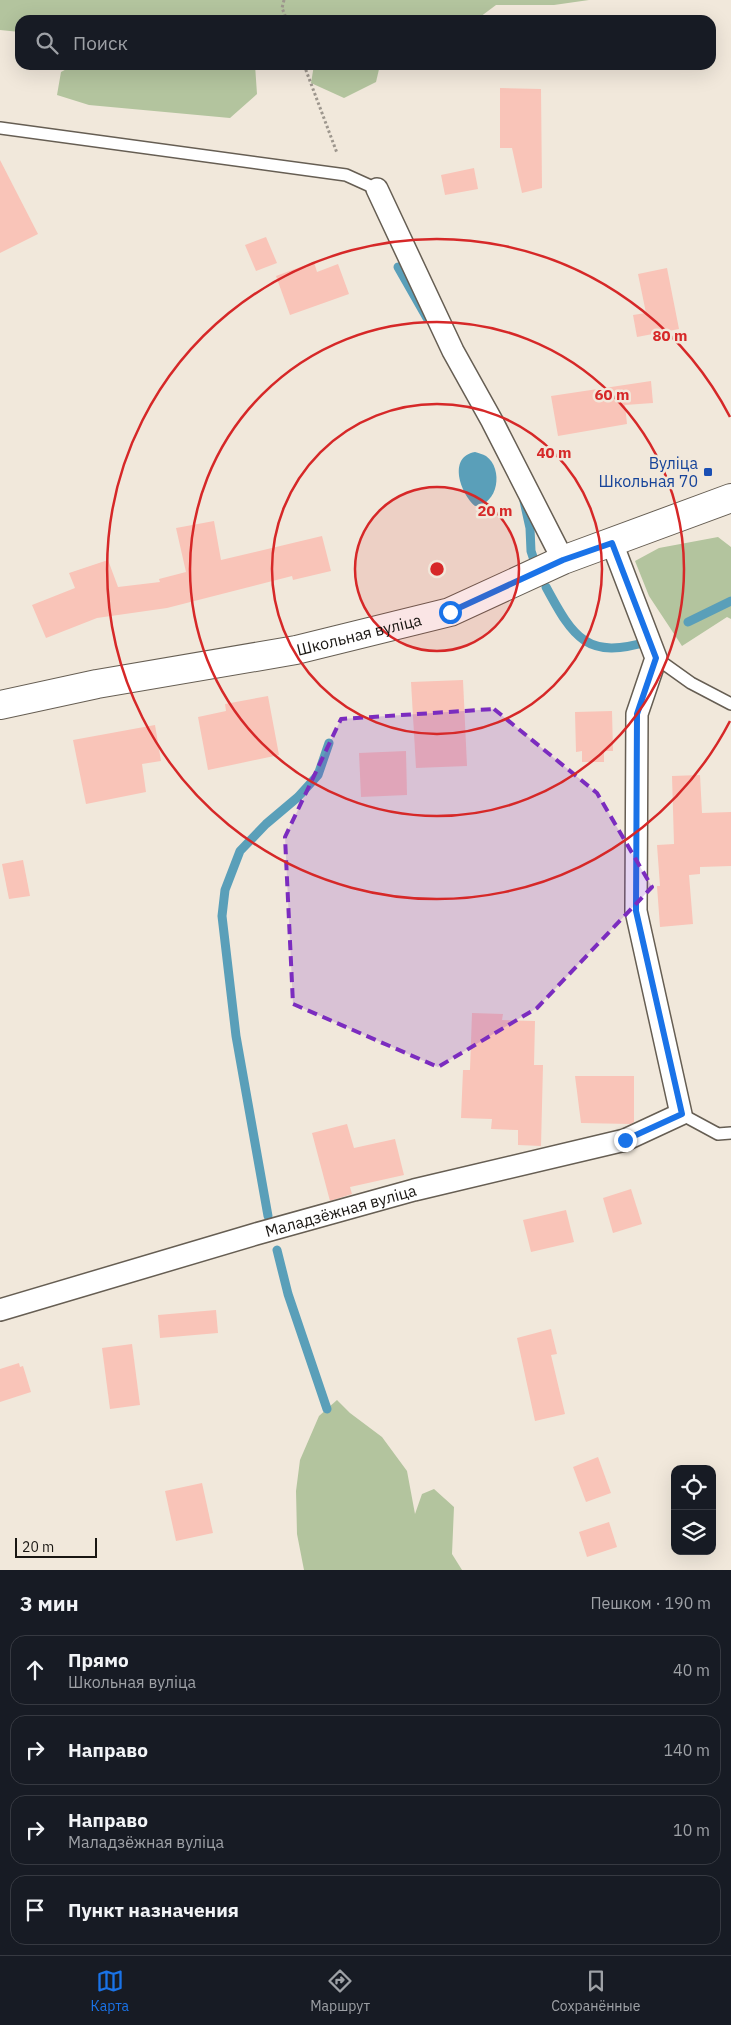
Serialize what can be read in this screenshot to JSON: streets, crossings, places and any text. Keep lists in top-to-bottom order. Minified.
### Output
{"streets":{"street":["Школьная вуліца","Маладзёжная вуліца"]},"places":{"transit":["Вуліца Школьная 70"]},"scale_bar":"20 m","page":{"search":"Поиск","scale":"20 m","heading":["3 мин","Пешком · 190 m"],"list":[["Прямо","Школьная вуліца","40 m"],["Направо","140 m"],["Направо","Маладзёжная вуліца","10 m"],"Пункт назначения"],"nav":["Карта","Маршрут","Сохранённые"]},"rings":["80 m","60 m","40 m","20 m"]}
